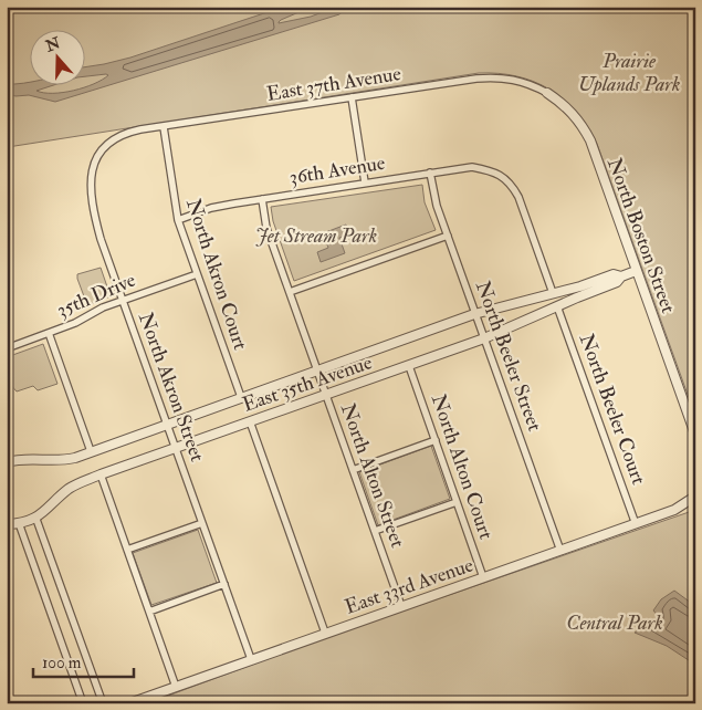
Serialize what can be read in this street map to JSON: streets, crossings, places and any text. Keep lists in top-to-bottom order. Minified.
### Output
{"streets":{"street":["East 37th Avenue","36th Avenue","North Boston Street","North Akron Court","35th Drive","North Beeler Street","East 35th Avenue","North Akron Street","North Beeler Court","North Alton Court","North Alton Street","East 33rd Avenue"]},"crossings":[["East 37th Avenue","North Boston Street"],["East 37th Avenue","North Akron Court"],["East 37th Avenue","North Akron Street"],["36th Avenue","North Akron Court"],["36th Avenue","North Beeler Street"],["36th Avenue","East 35th Avenue"],["36th Avenue","North Alton Street"],["North Boston Street","East 35th Avenue"],["North Akron Court","35th Drive"],["North Akron Court","East 35th Avenue"],["35th Drive","North Akron Street"],["North Beeler Street","East 35th Avenue"],["North Beeler Street","East 33rd Avenue"],["East 35th Avenue","North Akron Street"],["East 35th Avenue","North Beeler Court"],["East 35th Avenue","North Alton Court"],["East 35th Avenue","North Alton Street"],["North Akron Street","East 33rd Avenue"],["North Beeler Court","East 33rd Avenue"],["North Alton Court","East 33rd Avenue"],["North Alton Street","East 33rd Avenue"]],"parks":["Prairie Uplands Park","Jet Stream Park","Central Park"],"scale_bar":"100 m","north":"top"}
